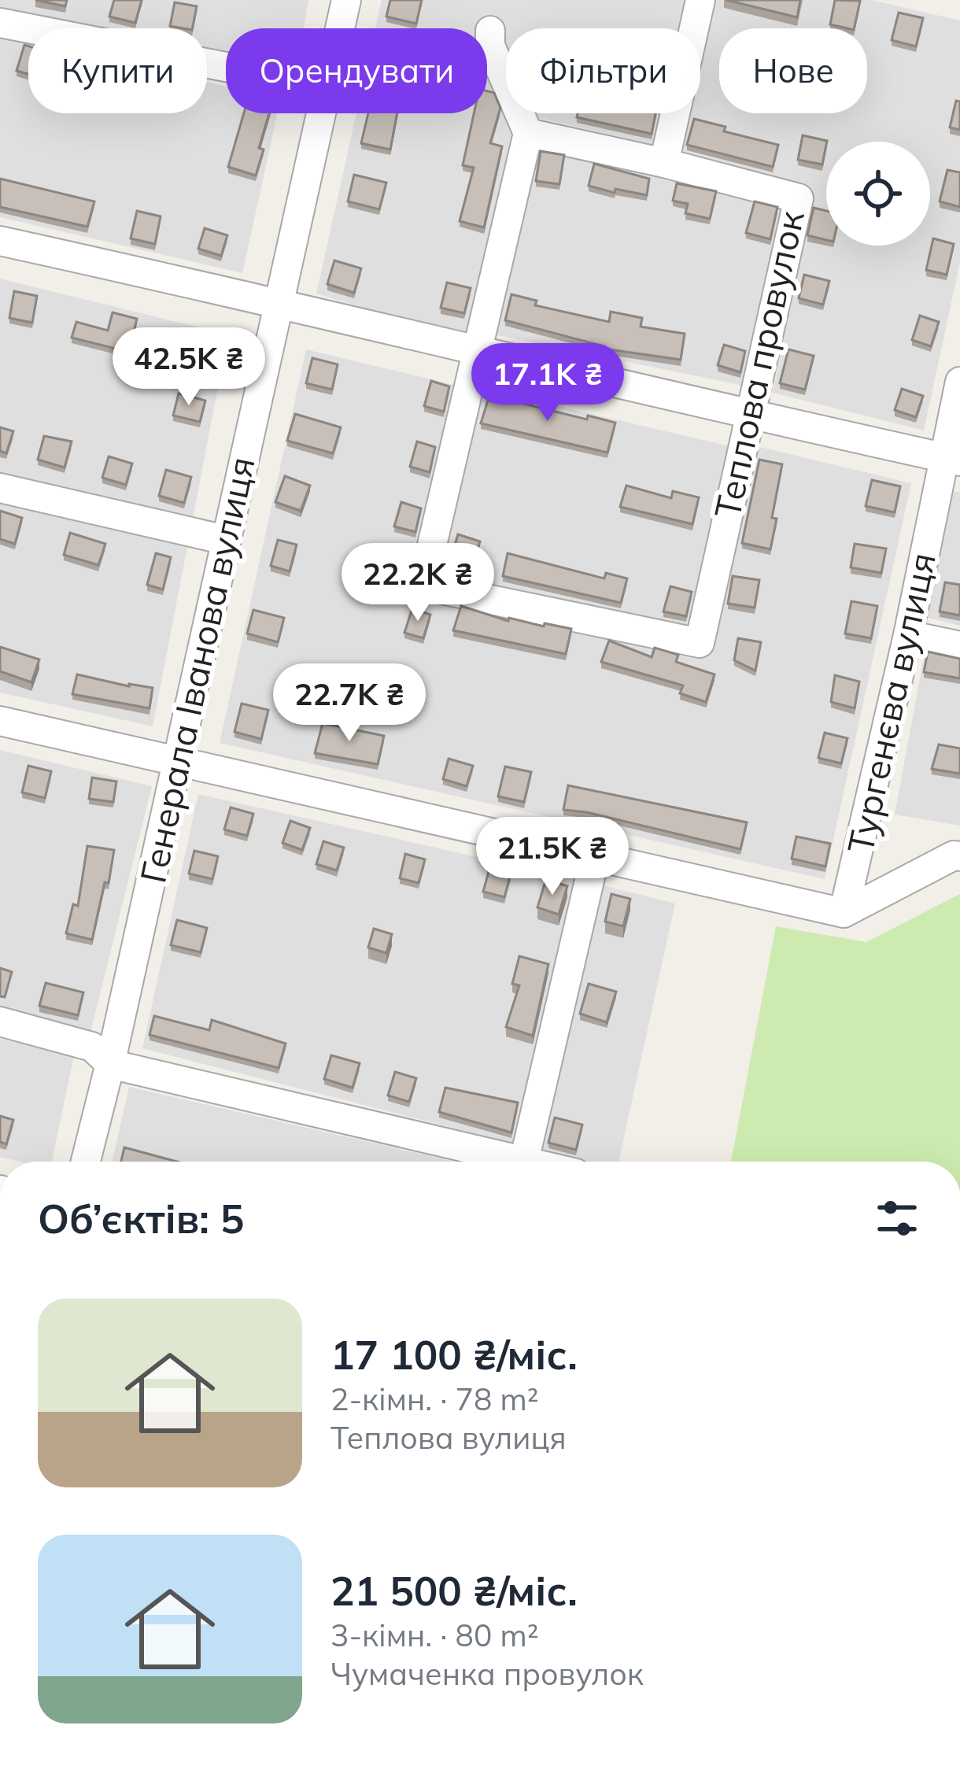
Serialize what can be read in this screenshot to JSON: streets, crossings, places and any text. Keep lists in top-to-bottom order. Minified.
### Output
{"streets":{"street":["Теплова провулок","Генерала Іванова вулиця","Тургенєва вулиця"]},"page":{"chip":["Купити","Орендувати","Фільтри","Нове"],"price":["42.5K ₴","17.1K ₴","22.2K ₴","22.7K ₴","21.5K ₴"],"heading":"Об’єктів: 5","list":[{"name":"17 100 ₴/міс.","note":"2-кімн. · 78 m² · Теплова вулиця"},{"name":"21 500 ₴/міс.","note":"3-кімн. · 80 m² · Чумаченка провулок"}]}}
